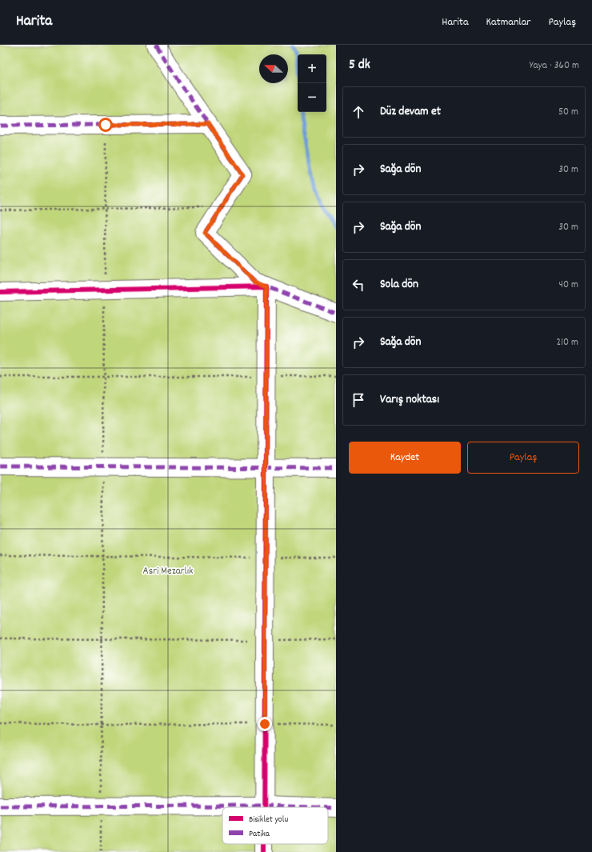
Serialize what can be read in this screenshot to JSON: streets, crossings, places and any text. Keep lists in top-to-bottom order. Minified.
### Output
{"parks":["Asri Mezarlık"],"legend":["Bisiklet yolu","Patika"],"north":"left","page":{"header":"Harita","nav":["Harita","Katmanlar","Paylaş"],"heading":["5 dk","Yaya · 360 m"],"map_buttons":["+","−"],"list":[["Düz devam et","50 m"],["Sağa dön","30 m"],["Sağa dön","30 m"],["Sola dön","40 m"],["Sağa dön","210 m"],"Varış noktası"],"buttons":["Kaydet","Paylaş"]}}
